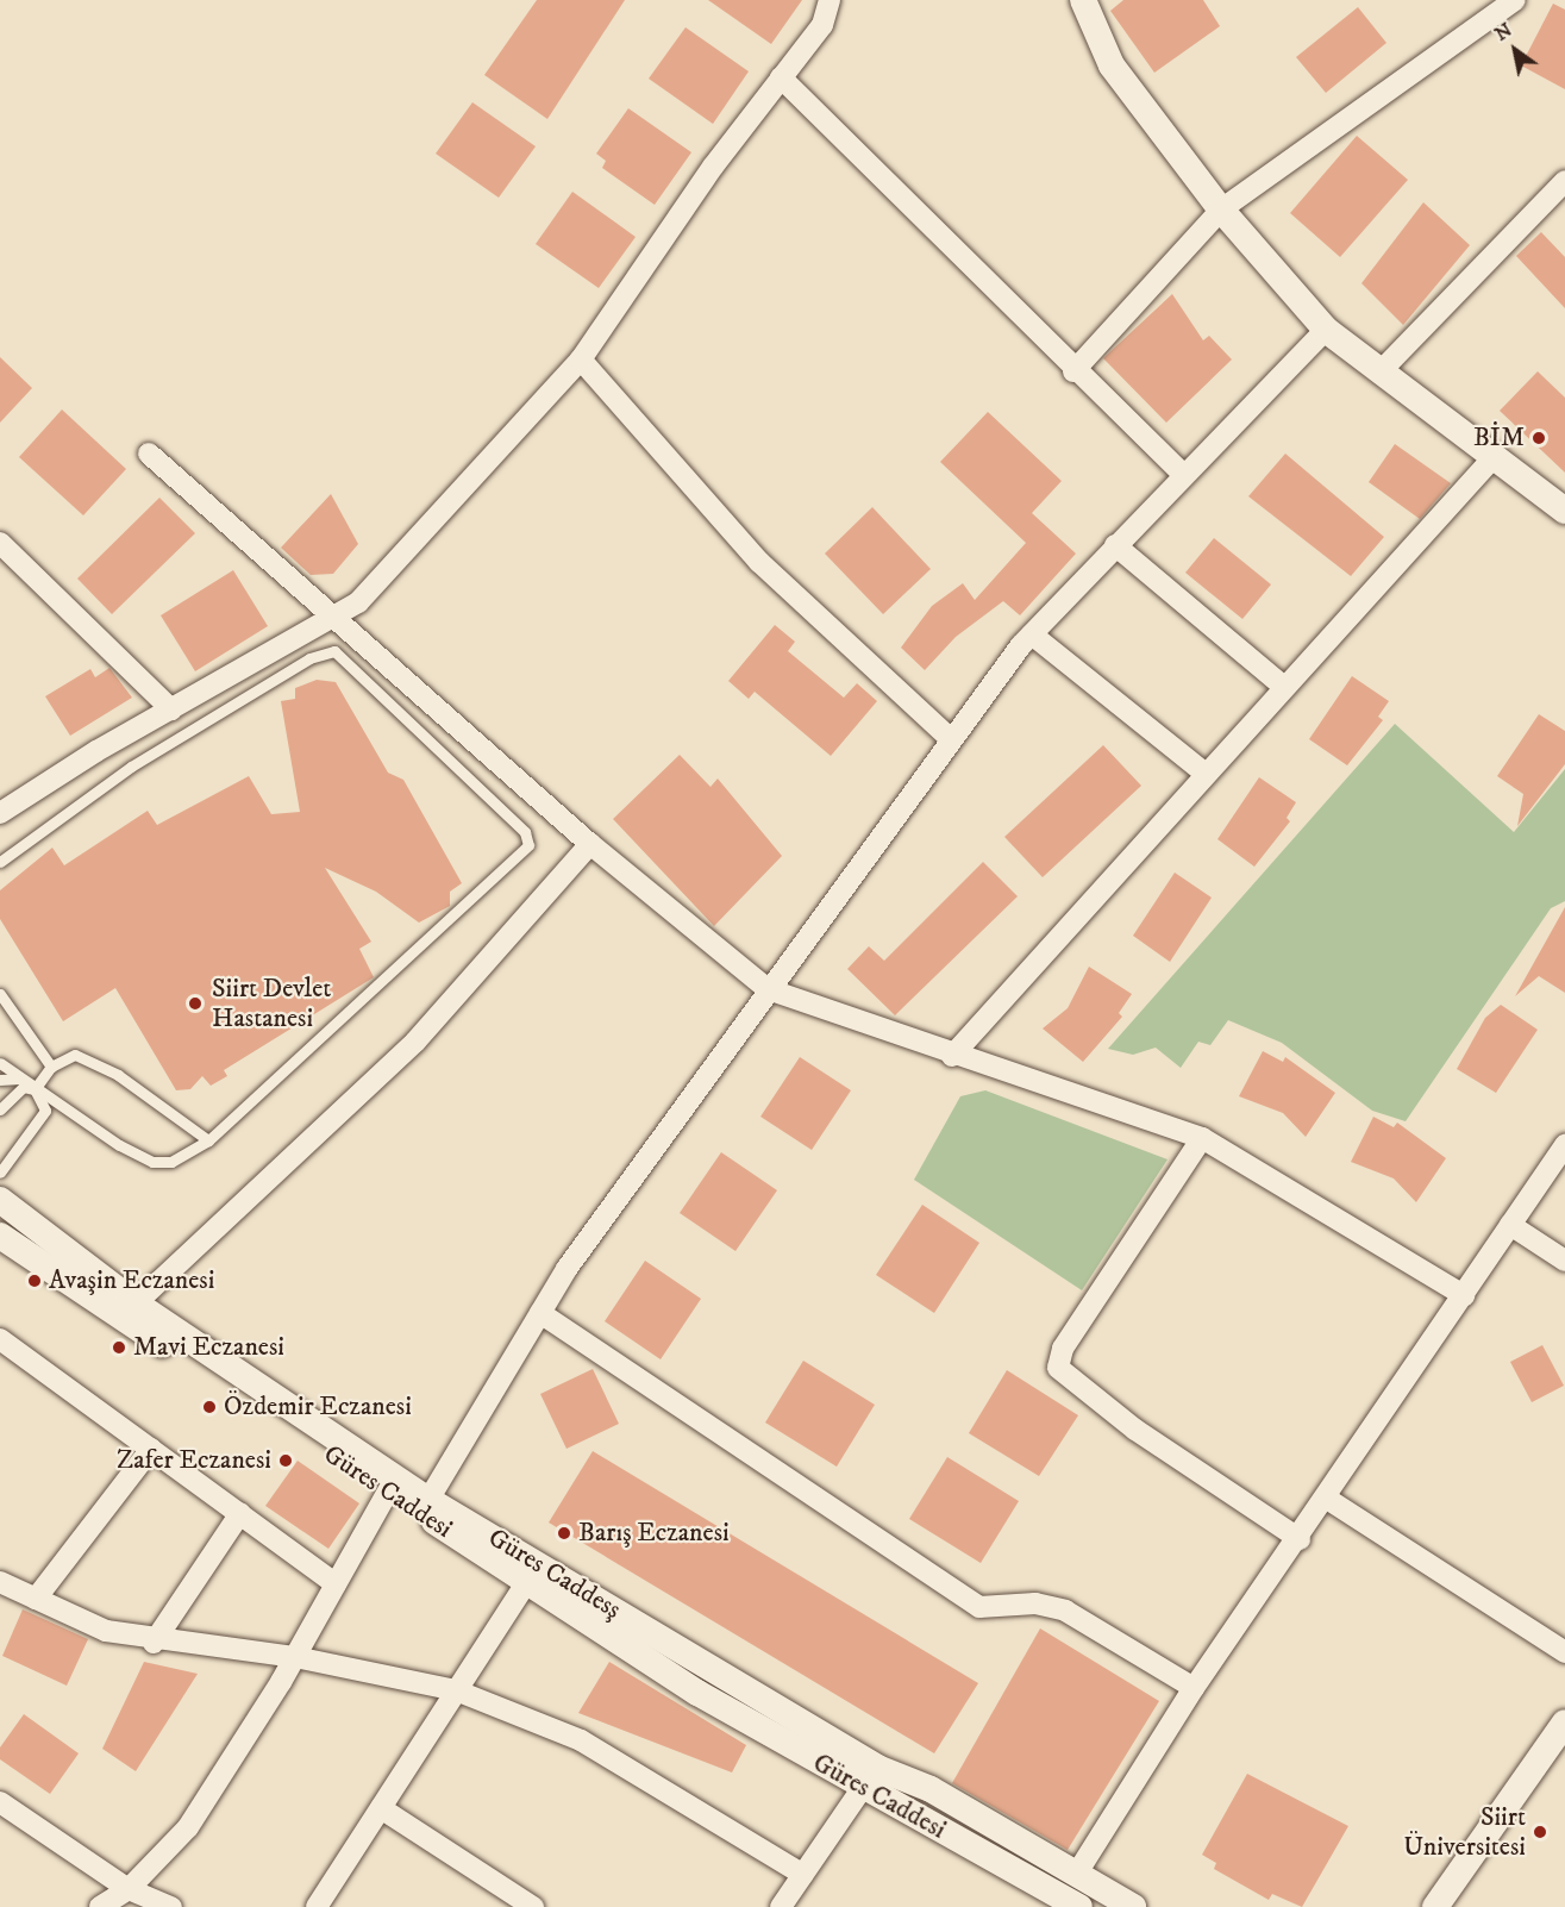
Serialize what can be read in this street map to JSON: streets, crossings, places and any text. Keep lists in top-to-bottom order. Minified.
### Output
{"streets":{"street":["Güres Caddesi","Güres Caddesş"]},"crossings":[["Güres Caddesi","Güres Caddesş"]],"places":["BİM","Siirt Devlet Hastanesi","Avaşin Eczanesi","Mavi Eczanesi","Özdemir Eczanesi","Zafer Eczanesi","Barış Eczanesi","Siirt Üniversitesi"],"north":"top left"}
